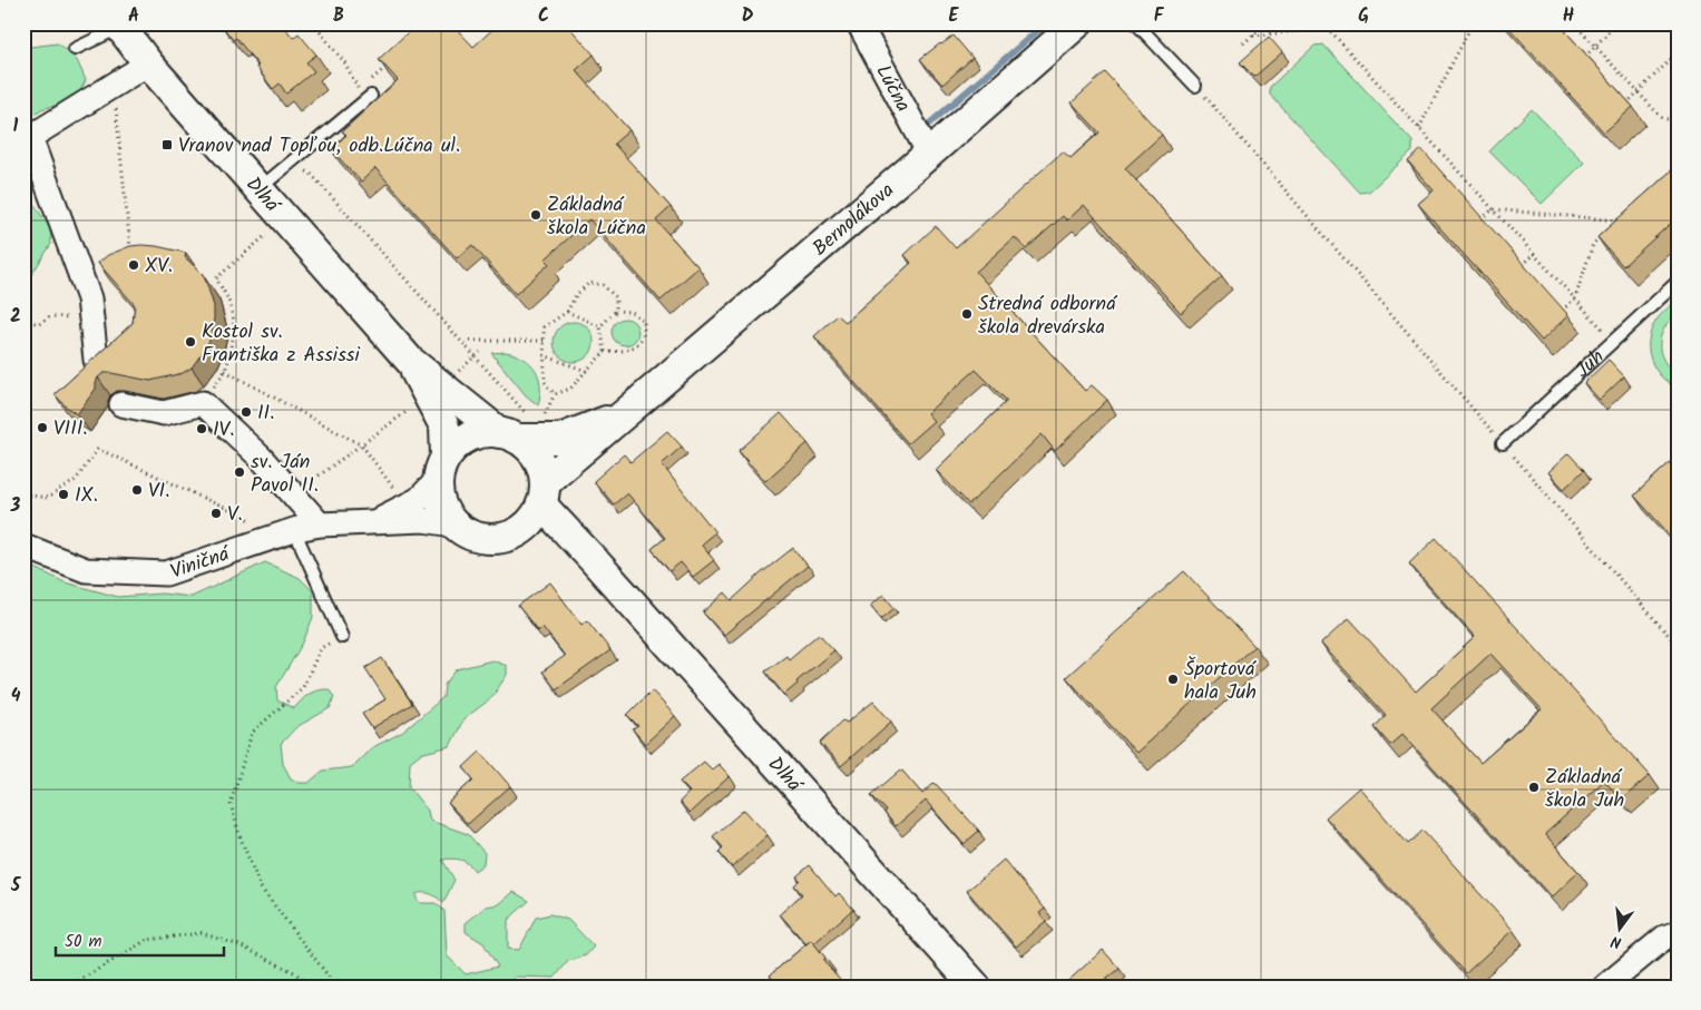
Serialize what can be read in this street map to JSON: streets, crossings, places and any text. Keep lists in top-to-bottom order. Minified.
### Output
{"streets":{"street":["Lúčna","Dlhá","Bernolákova","Viničná"],"lane":["Juh"]},"crossings":[["Lúčna","Bernolákova"],["Dlhá","Bernolákova"],["Dlhá","Viničná"],["Bernolákova","Viničná"]],"places":{"transit":["Vranov nad Topľou, odb.Lúčna ul."],"other":["Základná škola Lúčna","XV.","Stredná odborná škola drevárska","Kostol sv. Františka z Assissi","II.","VIII.","IV.","sv. Ján Pavol II.","VI.","IX.","V.","Športová hala Juh","Základná škola Juh"]},"scale_bar":"50 m","north":"bottom","grid":{"columns":["A","B","C","D","E","F","G","H"],"rows":["1","2","3","4","5"]}}
